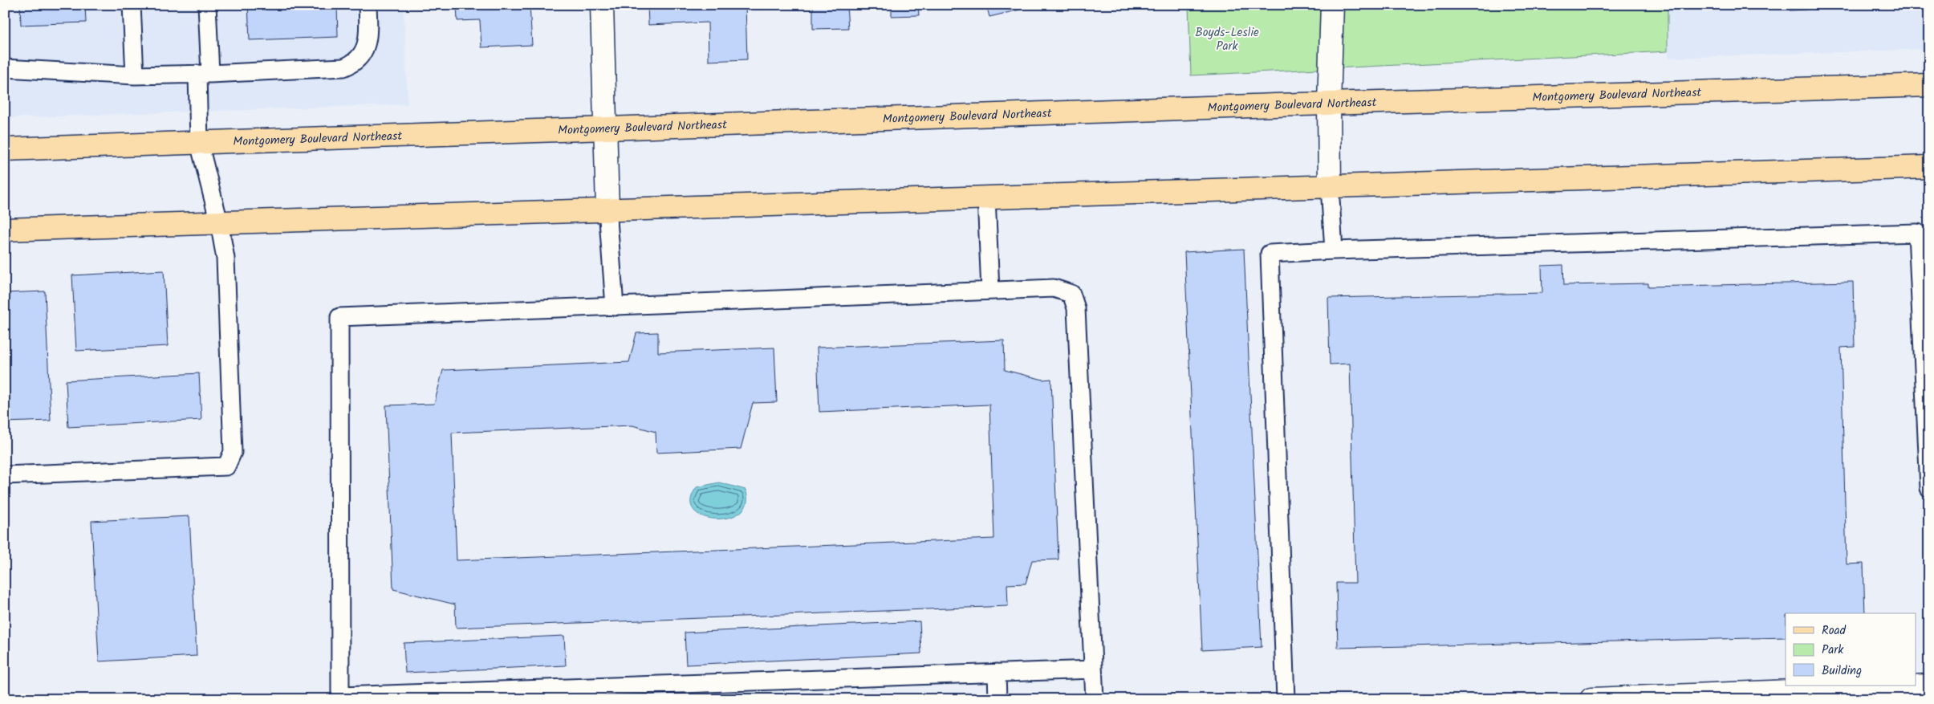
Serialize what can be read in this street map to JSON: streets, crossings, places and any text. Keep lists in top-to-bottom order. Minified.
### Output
{"streets":{"main road":["Montgomery Boulevard Northeast"]},"parks":["Boyds-Leslie Park"],"legend":["Road","Park","Building"]}
